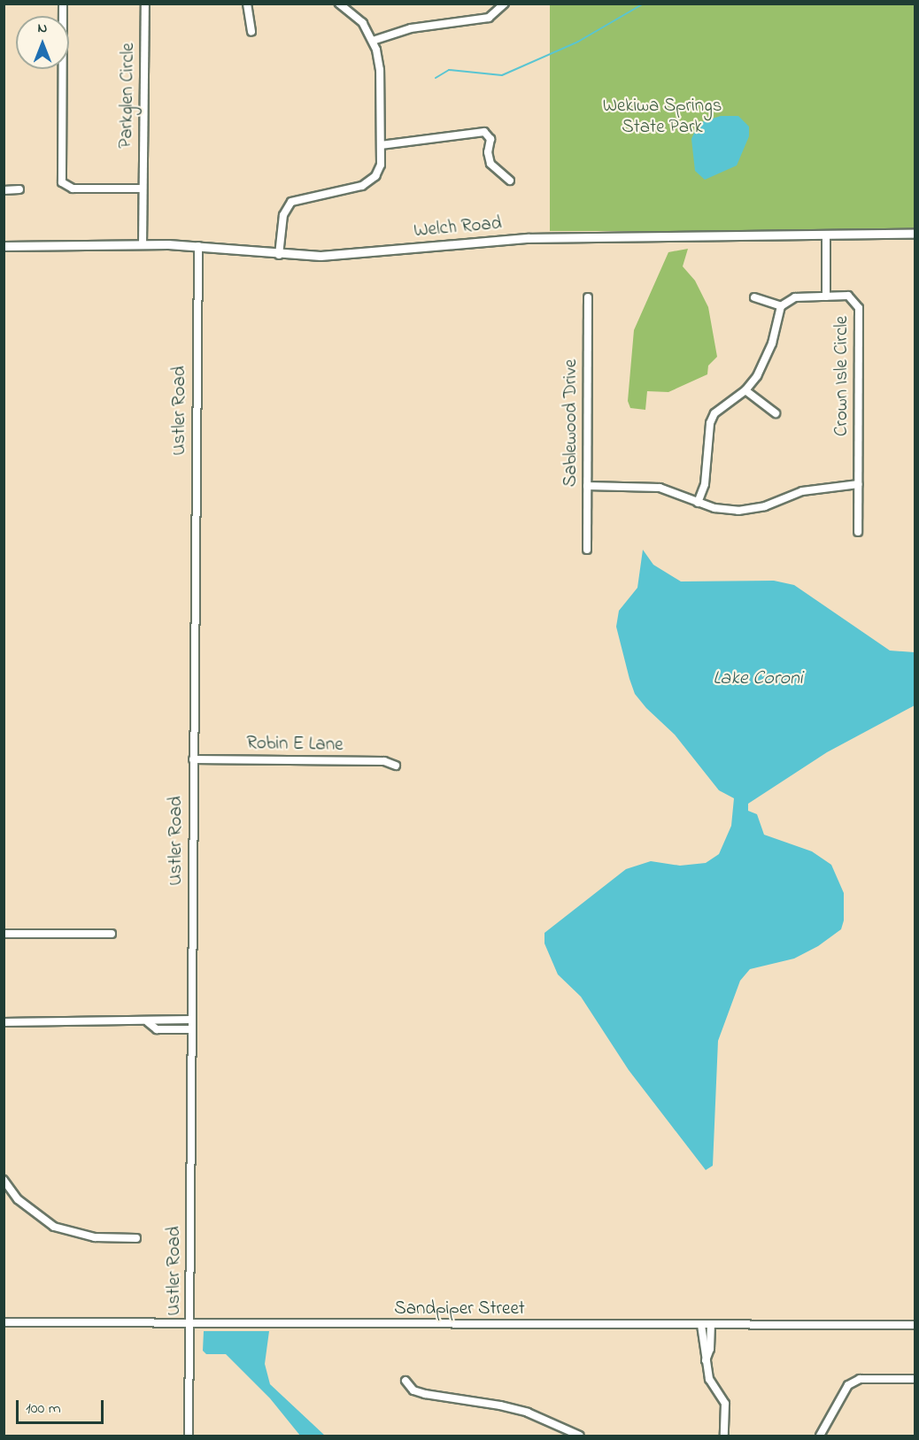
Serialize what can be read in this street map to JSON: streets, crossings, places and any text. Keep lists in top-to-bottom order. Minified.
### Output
{"streets":{"main road":["Welch Road"],"street":["Parkglen Circle","Crown Isle Circle","Ustler Road","Sablewood Drive","Robin E Lane","Sandpiper Street"]},"crossings":[["Parkglen Circle","Welch Road"],["Welch Road","Crown Isle Circle"],["Welch Road","Ustler Road"],["Ustler Road","Robin E Lane"],["Ustler Road","Sandpiper Street"]],"water":["Lake Coroni"],"parks":["Wekiwa Springs State Park"],"scale_bar":"100 m","north":"top"}
